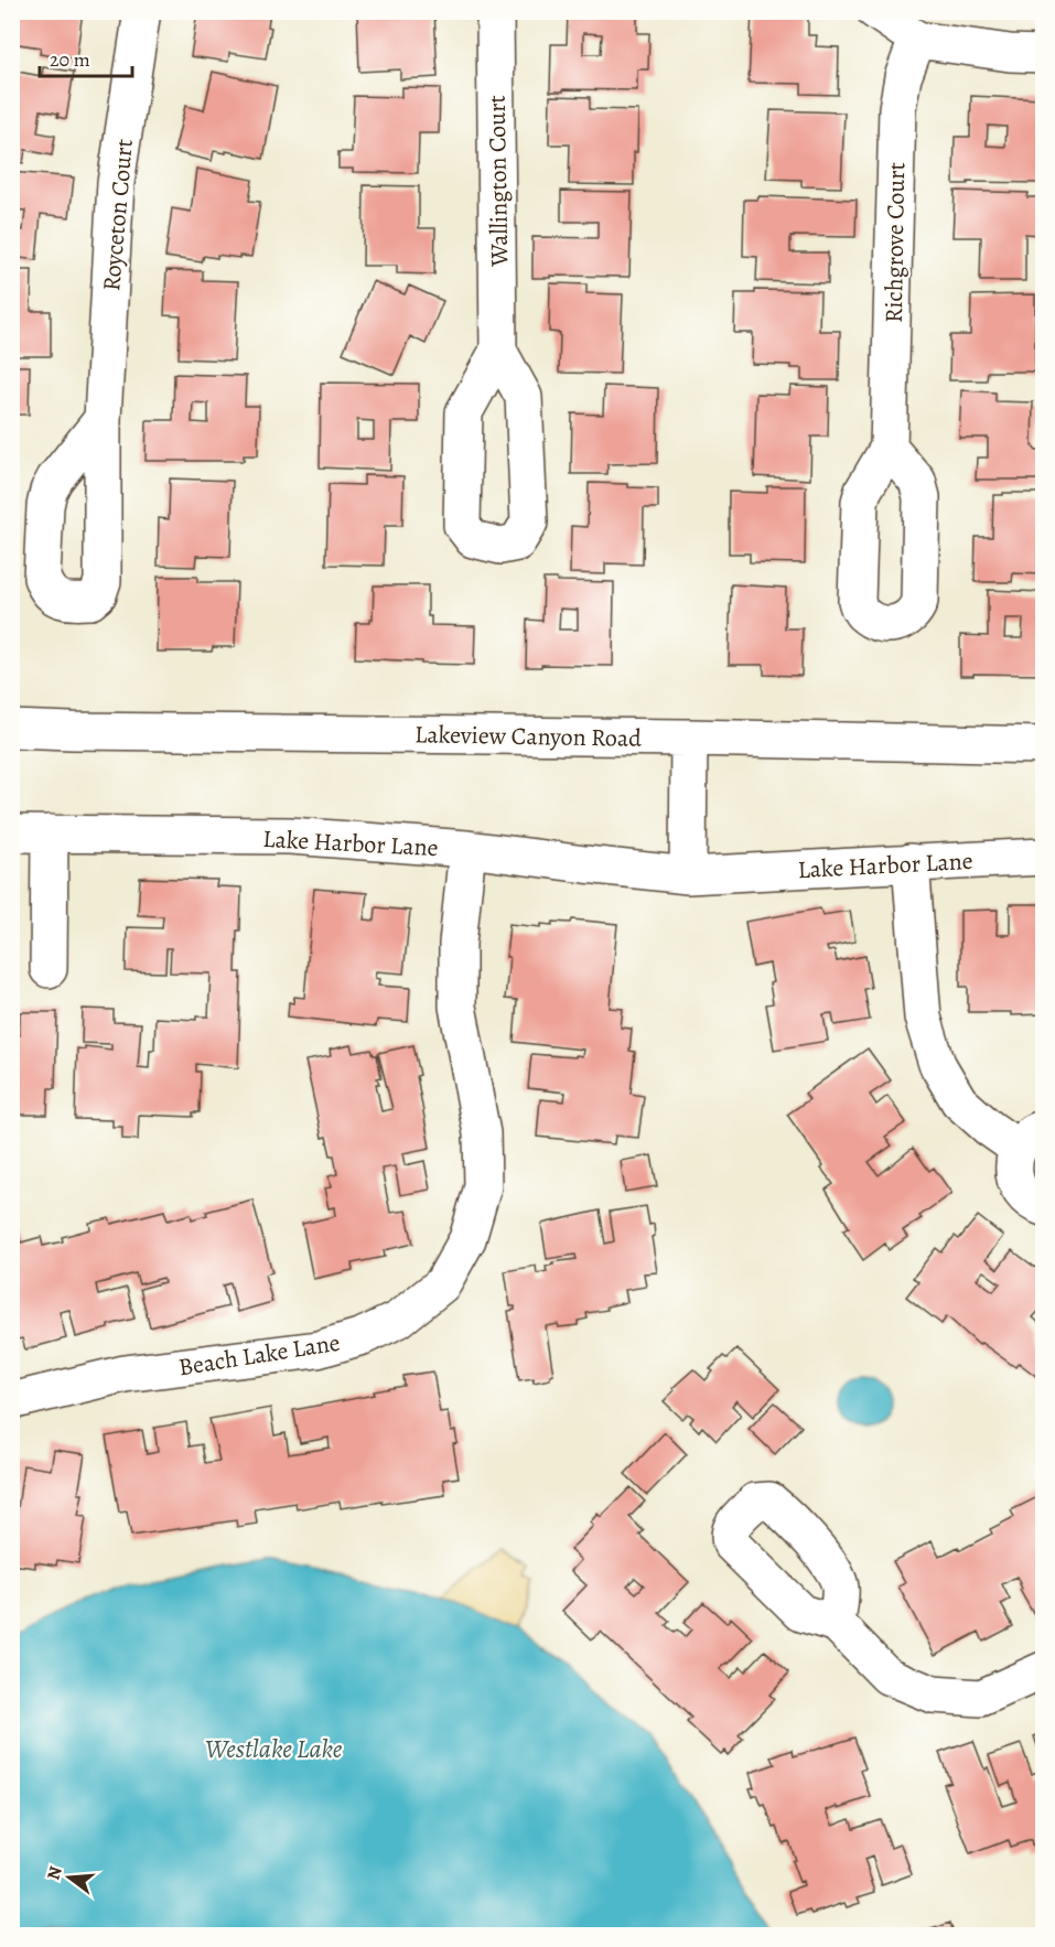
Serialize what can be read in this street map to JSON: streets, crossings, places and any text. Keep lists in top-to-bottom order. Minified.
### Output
{"streets":{"street":["Wallington Court","Royceton Court","Richgrove Court","Lakeview Canyon Road","Lake Harbor Lane","Beach Lake Lane"]},"crossings":[["Lake Harbor Lane","Beach Lake Lane"]],"water":["Westlake Lake"],"scale_bar":"20 m","north":"left"}
